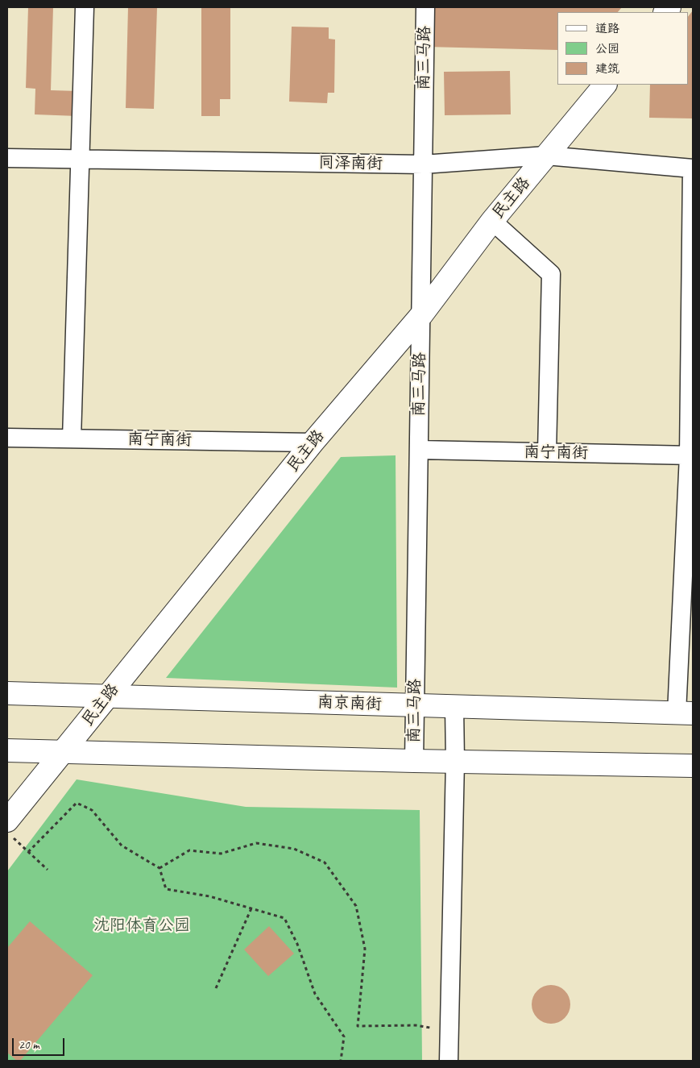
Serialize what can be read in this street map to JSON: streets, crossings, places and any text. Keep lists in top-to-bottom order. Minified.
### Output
{"streets":{"main road":["民主路","南京南街"],"street":["南三马路","同泽南街","南宁南街"]},"crossings":[["南三马路","同泽南街"],["南三马路","民主路"],["南三马路","南宁南街"],["南三马路","南京南街"],["同泽南街","民主路"],["民主路","南宁南街"],["民主路","南京南街"]],"parks":["沈阳体育公园"],"legend":["道路","公园","建筑"],"scale_bar":"20 m"}
